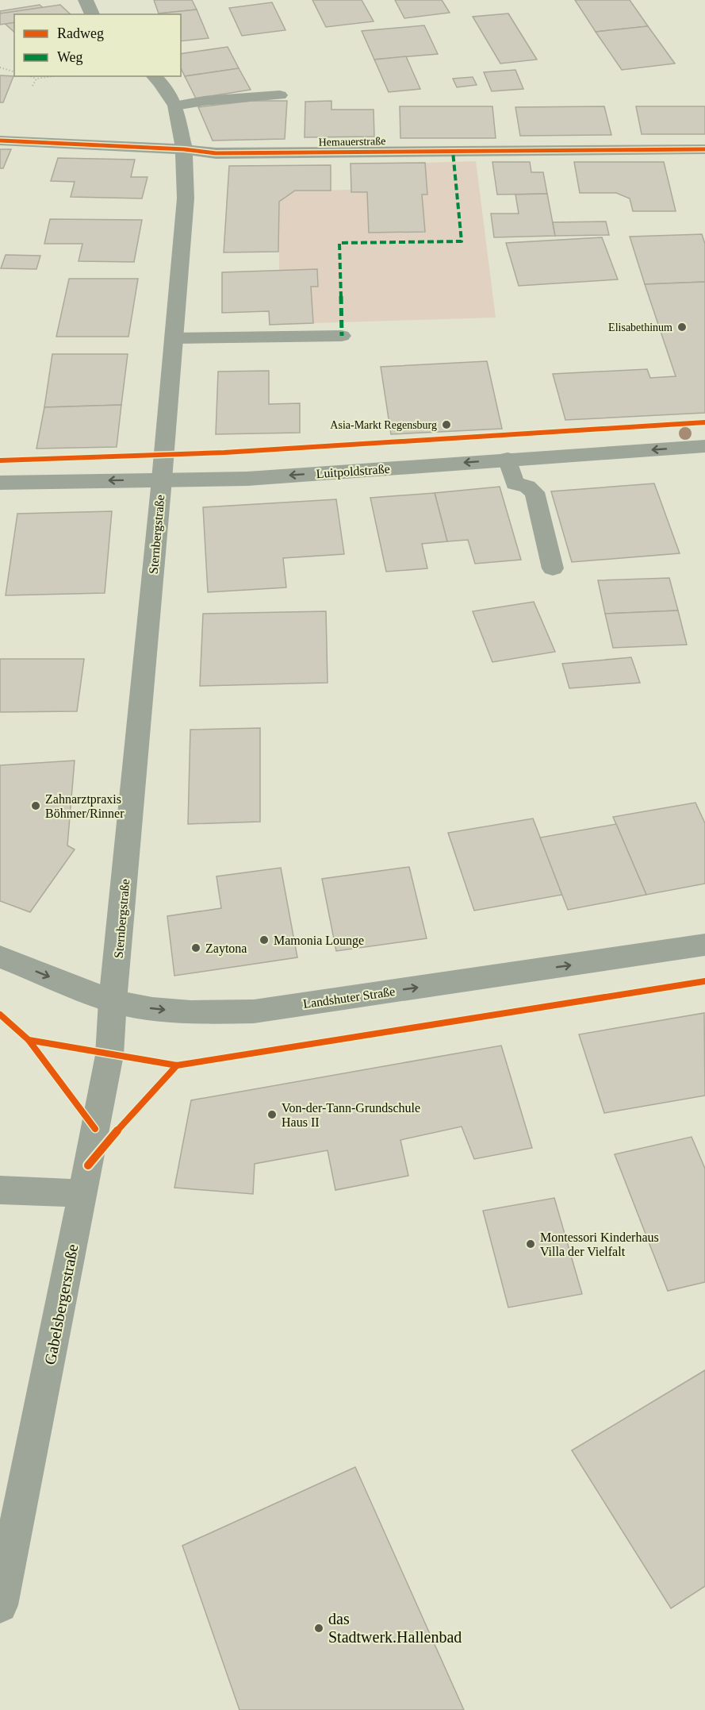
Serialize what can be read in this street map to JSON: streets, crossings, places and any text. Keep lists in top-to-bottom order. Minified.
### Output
{"streets":{"street":["Hemauerstraße","Luitpoldstraße","Sternbergstraße","Landshuter Straße","Gabelsbergerstraße"]},"crossings":[["Hemauerstraße","Sternbergstraße"],["Luitpoldstraße","Sternbergstraße"],["Sternbergstraße","Landshuter Straße"],["Sternbergstraße","Gabelsbergerstraße"],["Landshuter Straße","Gabelsbergerstraße"]],"one_way":["Luitpoldstraße","Landshuter Straße"],"places":["Elisabethinum","Asia-Markt Regensburg","Zahnarztpraxis Böhmer/Rinner","Mamonia Lounge","Zaytona","Von-der-Tann-Grundschule Haus II","Montessori Kinderhaus Villa der Vielfalt","das Stadtwerk.Hallenbad"],"legend":["Radweg","Weg"]}
